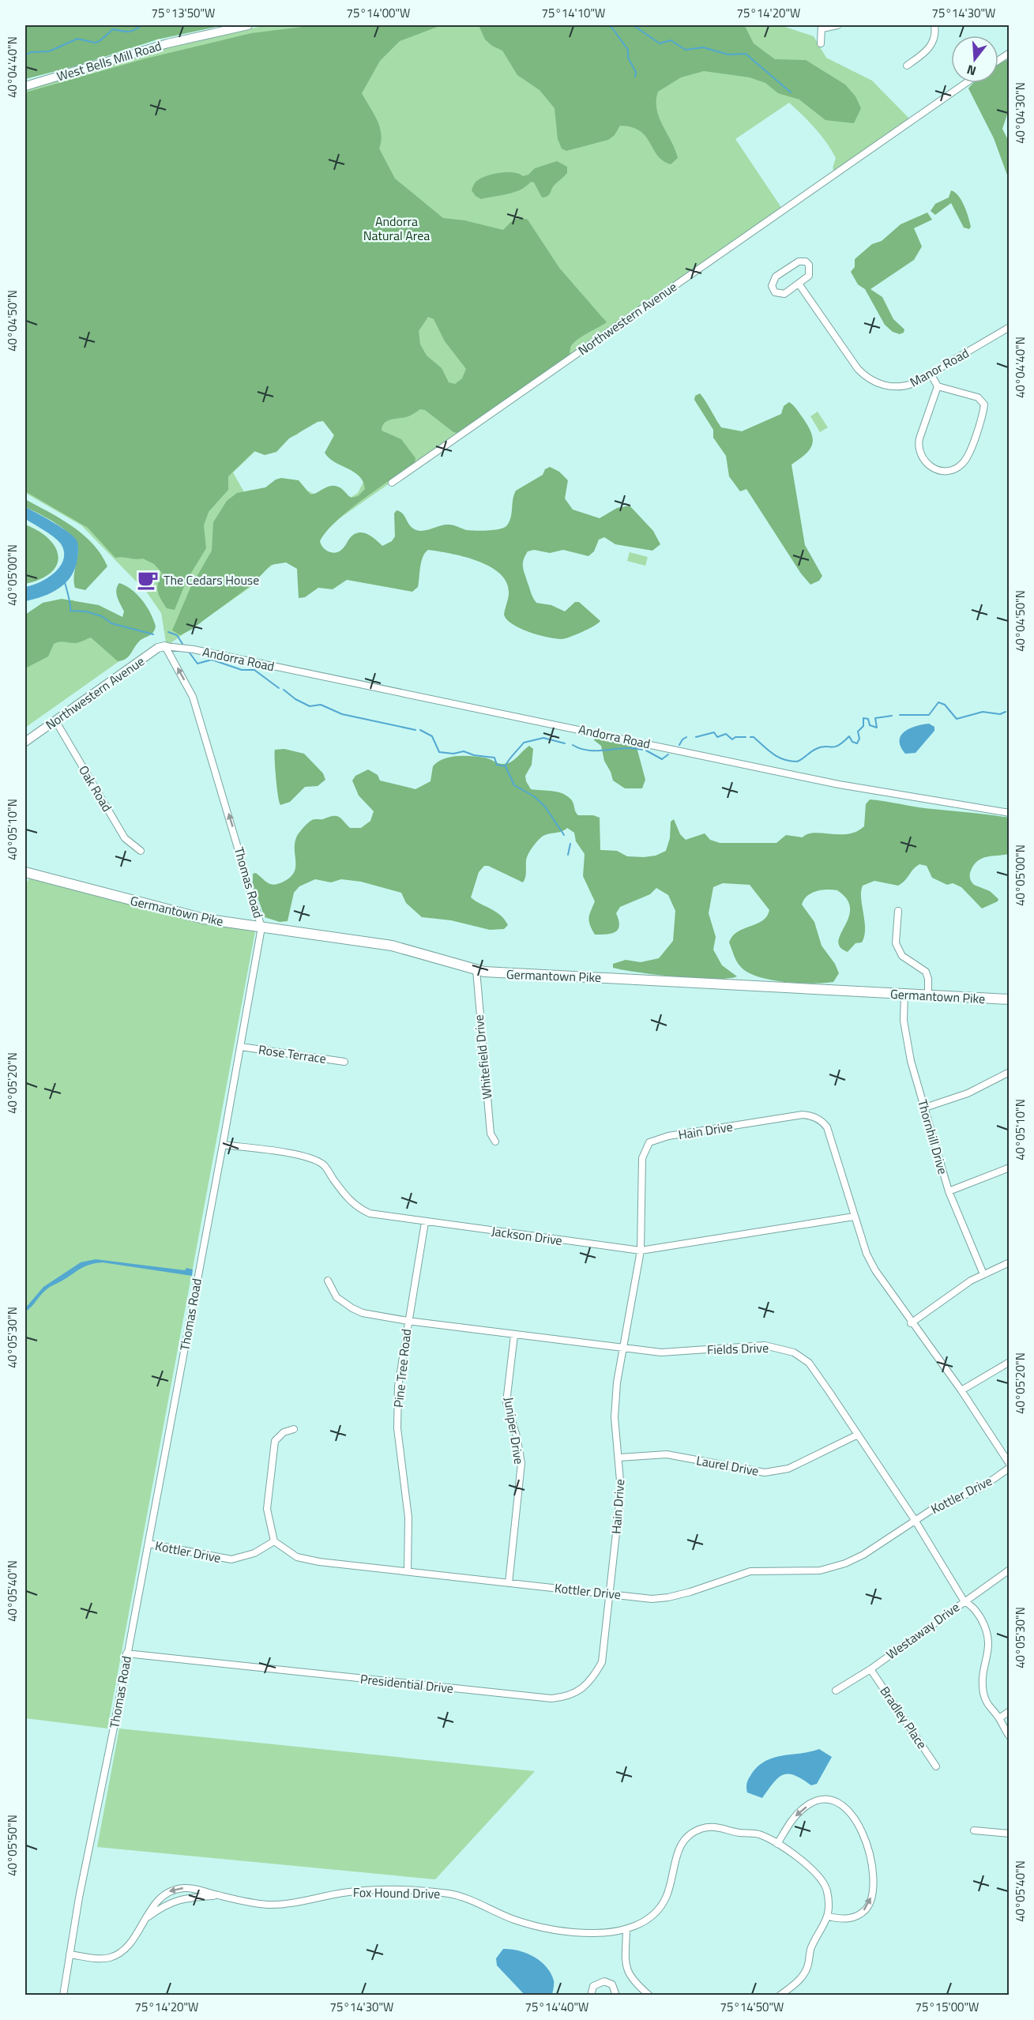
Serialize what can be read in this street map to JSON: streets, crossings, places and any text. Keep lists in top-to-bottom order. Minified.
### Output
{"streets":{"main road":["Germantown Pike"],"street":["West Bells Mill Road","Northwestern Avenue","Manor Road","Andorra Road","Oak Road","Thomas Road","Rose Terrace","Whitefield Drive","Hain Drive","Thornhill Drive","Jackson Drive","Fields Drive","Pine Tree Road","Juniper Drive","Laurel Drive","Kottler Drive","Westaway Drive","Presidential Drive","Bradley Place","Fox Hound Drive"]},"crossings":[["Northwestern Avenue","Andorra Road"],["Northwestern Avenue","Oak Road"],["Northwestern Avenue","Thomas Road"],["Andorra Road","Thomas Road"],["Thomas Road","Germantown Pike"],["Thomas Road","Rose Terrace"],["Thomas Road","Jackson Drive"],["Thomas Road","Kottler Drive"],["Thomas Road","Presidential Drive"],["Thomas Road","Fox Hound Drive"],["Germantown Pike","Whitefield Drive"],["Germantown Pike","Thornhill Drive"],["Hain Drive","Jackson Drive"],["Hain Drive","Fields Drive"],["Hain Drive","Laurel Drive"],["Hain Drive","Kottler Drive"],["Hain Drive","Presidential Drive"],["Jackson Drive","Pine Tree Road"],["Fields Drive","Pine Tree Road"],["Fields Drive","Juniper Drive"],["Fields Drive","Laurel Drive"],["Fields Drive","Kottler Drive"],["Fields Drive","Westaway Drive"],["Pine Tree Road","Kottler Drive"],["Juniper Drive","Kottler Drive"],["Kottler Drive","Presidential Drive"],["Westaway Drive","Bradley Place"]],"parks":["Andorra Natural Area"],"places":{"cafe":["The Cedars House"]},"north":"bottom","coordinates":["75°13'50\"W","75°14'00\"W","75°14'10\"W","75°14'20\"W","75°14'30\"W","40°04'40\"N","40°04'30\"N","40°04'50\"N","40°05'00\"N","40°05'10\"N","40°05'20\"N","40°05'30\"N","40°05'40\"N","40°05'50\"N","75°14'40\"W","75°14'50\"W","75°15'00\"W"]}
